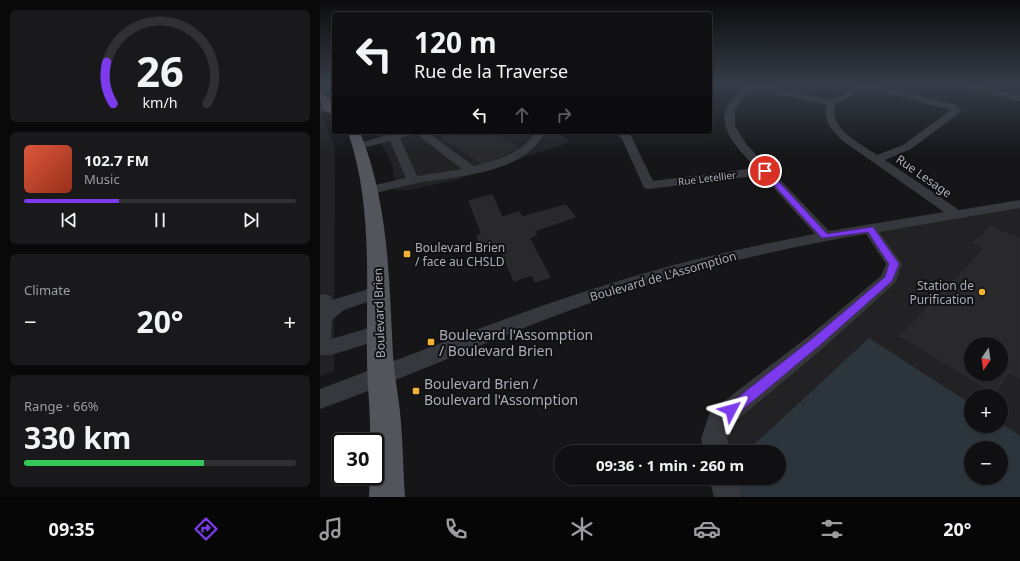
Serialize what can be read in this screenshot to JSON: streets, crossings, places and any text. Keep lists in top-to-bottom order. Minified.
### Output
{"streets":{"main road":["Boulevard Brien"],"street":["Rue Lesage","Rue Letellier","Boulevard de L'Assomption"]},"crossings":[["Rue Lesage","Boulevard de L'Assomption"],["Boulevard de L'Assomption","Boulevard Brien"]],"places":{"transit":["Boulevard Brien / face au CHSLD","Boulevard l'Assomption / Boulevard Brien","Boulevard Brien / Boulevard l'Assomption"],"other":["Station de Purification"]},"north":"bottom","page":{"turn":["120 m","Rue de la Traverse"],"song":["102.7 FM","Music"],"tile":["Climate",["Range · 66%","330 km"]],"heat":["−","20°","+"],"map_buttons":["+","−"],"limit":"30","trip":"09:36 · 1 min · 260 m","tabs":["09:35","20°"],"gauge":["26","km/h"]}}
